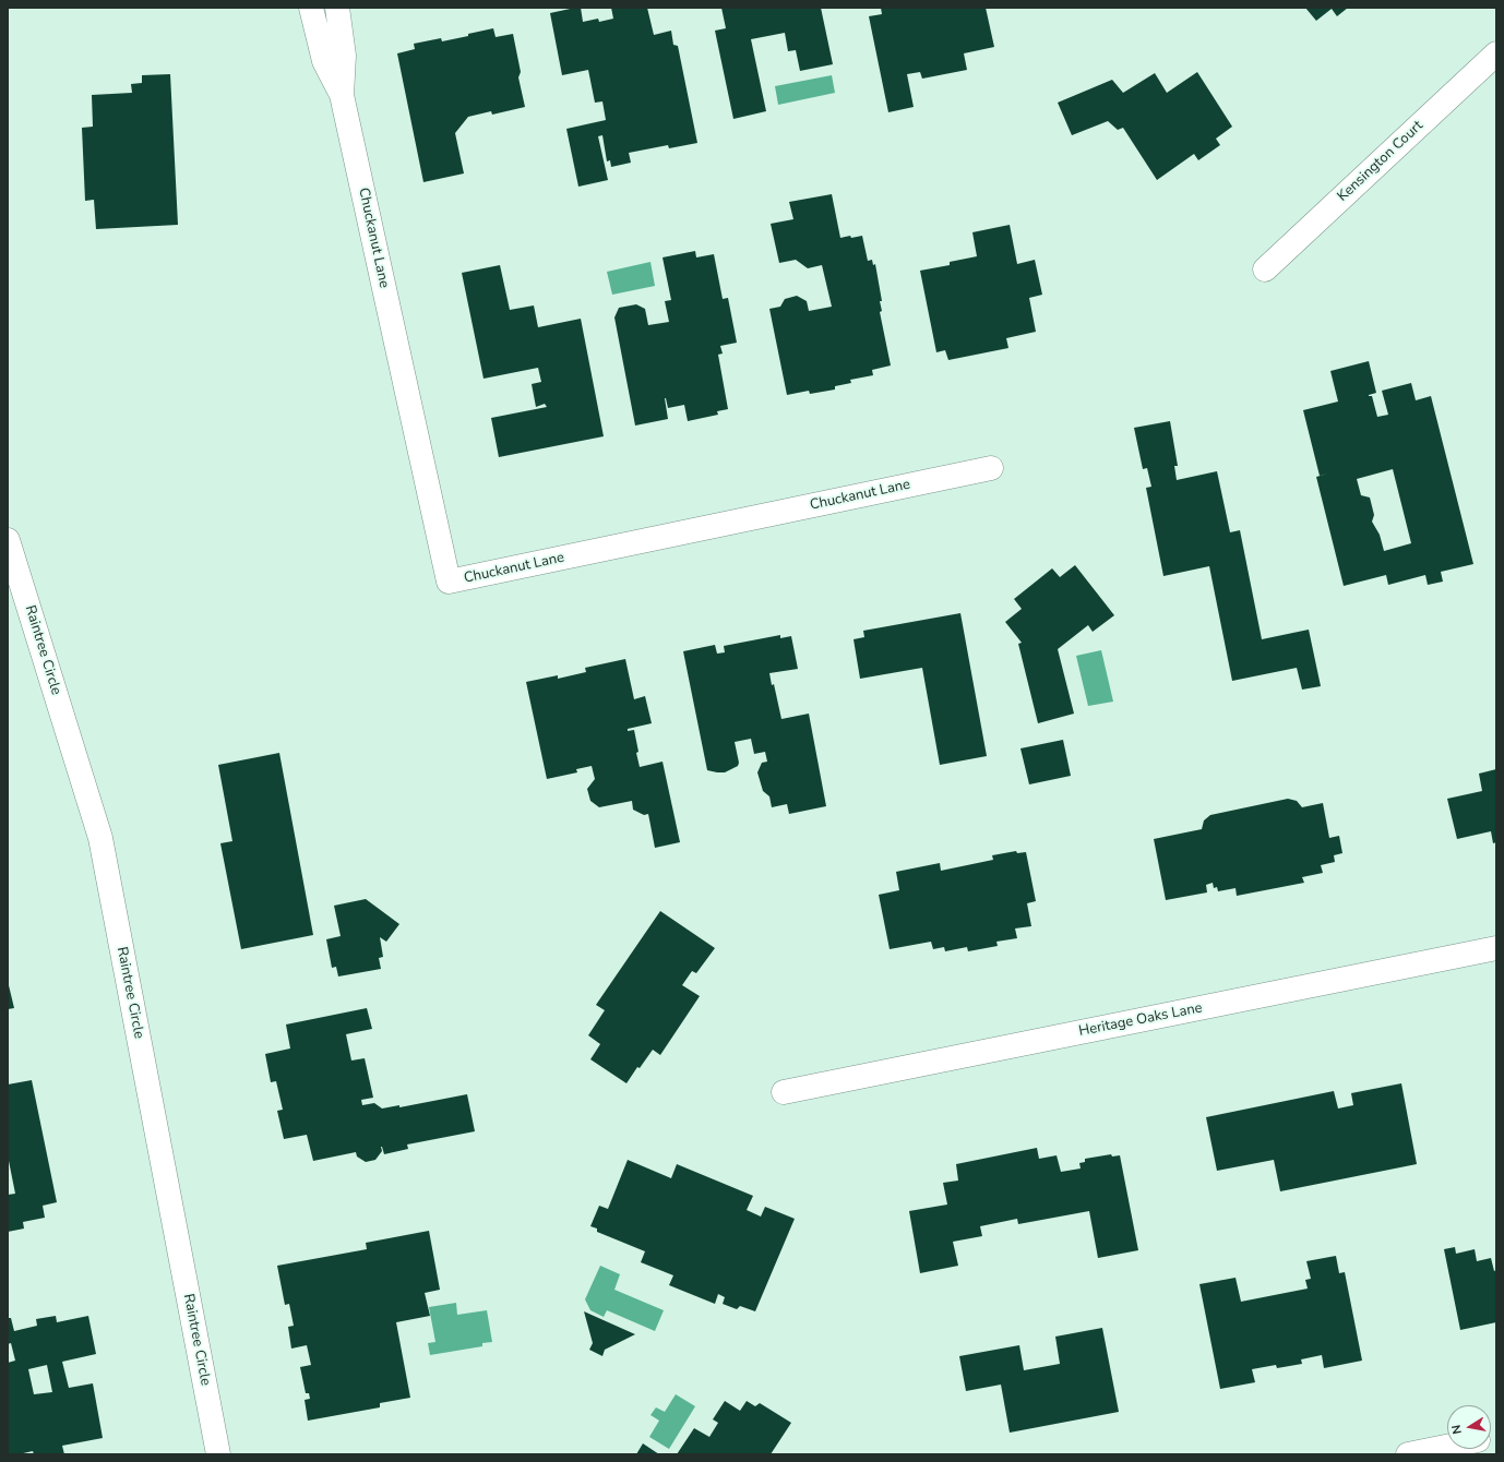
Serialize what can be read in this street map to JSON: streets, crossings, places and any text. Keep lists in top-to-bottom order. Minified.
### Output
{"streets":{"street":["Kensington Court","Chuckanut Lane","Raintree Circle","Heritage Oaks Lane"]},"north":"left"}
